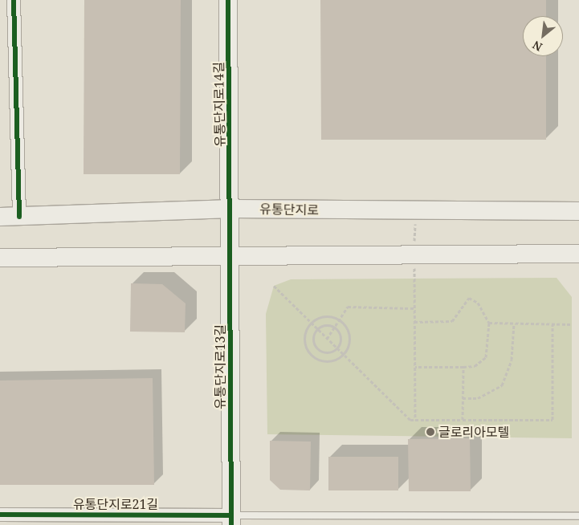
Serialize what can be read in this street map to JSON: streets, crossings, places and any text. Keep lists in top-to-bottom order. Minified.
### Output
{"streets":{"main road":["유통단지로14길","유통단지로","유통단지로13길"],"street":["유통단지로21길"]},"crossings":[["유통단지로14길","유통단지로"],["유통단지로14길","유통단지로13길"],["유통단지로","유통단지로13길"],["유통단지로13길","유통단지로21길"]],"places":["글로리아모텔"],"north":"bottom left"}
